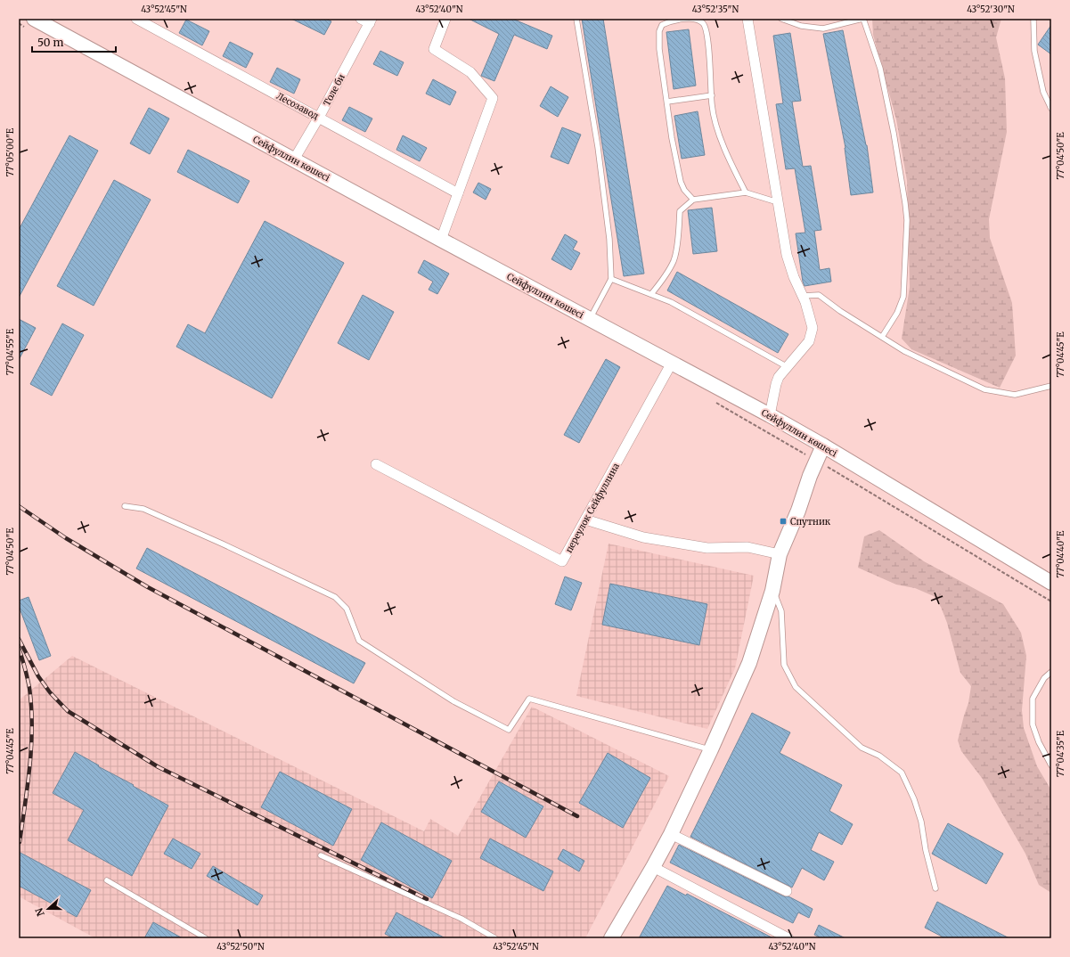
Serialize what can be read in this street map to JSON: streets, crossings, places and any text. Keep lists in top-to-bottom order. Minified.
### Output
{"streets":{"main road":["Сейфуллин көшесі"],"street":["Толе би","Лесозавод","переулок Сейфуллина"]},"crossings":[["Толе би","Лесозавод"],["Толе би","Сейфуллин көшесі"],["Сейфуллин көшесі","переулок Сейфуллина"]],"places":{"transit":["Спутник"]},"scale_bar":"50 m","north":"left","coordinates":["43°52'45\"N","43°52'40\"N","43°52'35\"N","43°52'30\"N","77°05'00\"E","77°04'50\"E","77°04'55\"E","77°04'45\"E","77°04'40\"E","77°04'35\"E","43°52'50\"N"]}
